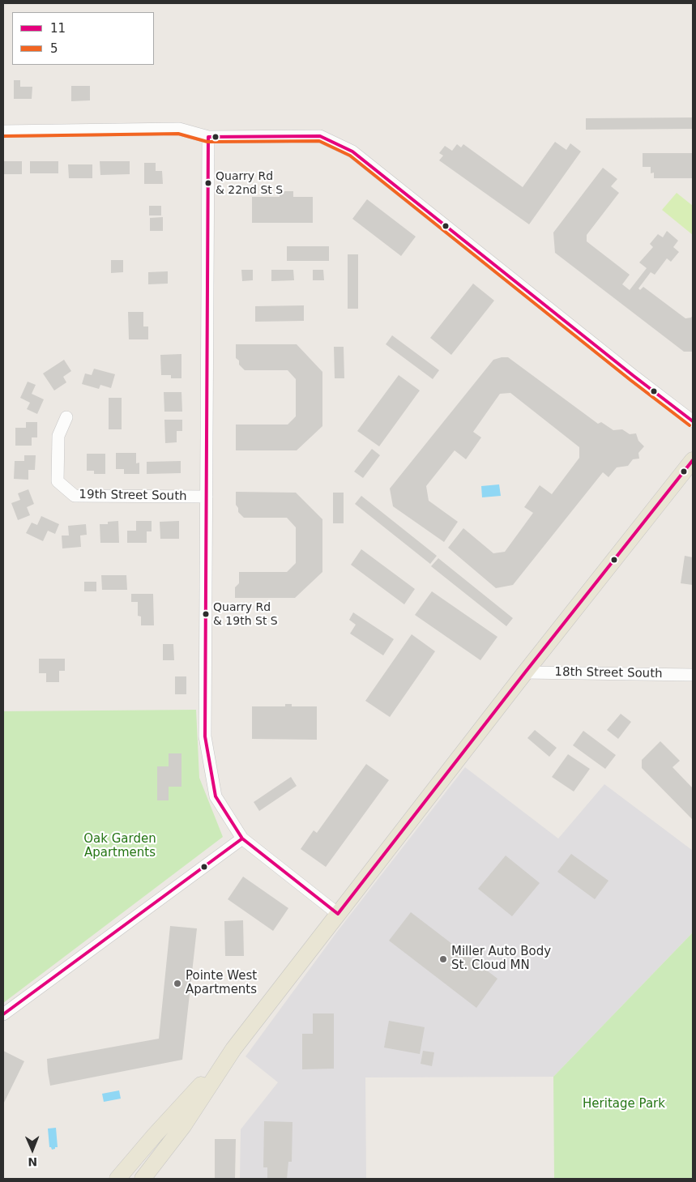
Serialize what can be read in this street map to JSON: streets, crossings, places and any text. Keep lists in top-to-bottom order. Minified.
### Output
{"streets":{"street":["19th Street South","18th Street South"]},"parks":["Oak Garden Apartments","Heritage Park"],"places":["Quarry Rd & 22nd St S","Quarry Rd & 19th St S","Miller Auto Body St. Cloud MN","Pointe West Apartments"],"lines":["transit line 5","transit line 11"],"legend":["11","5"],"north":"bottom"}
